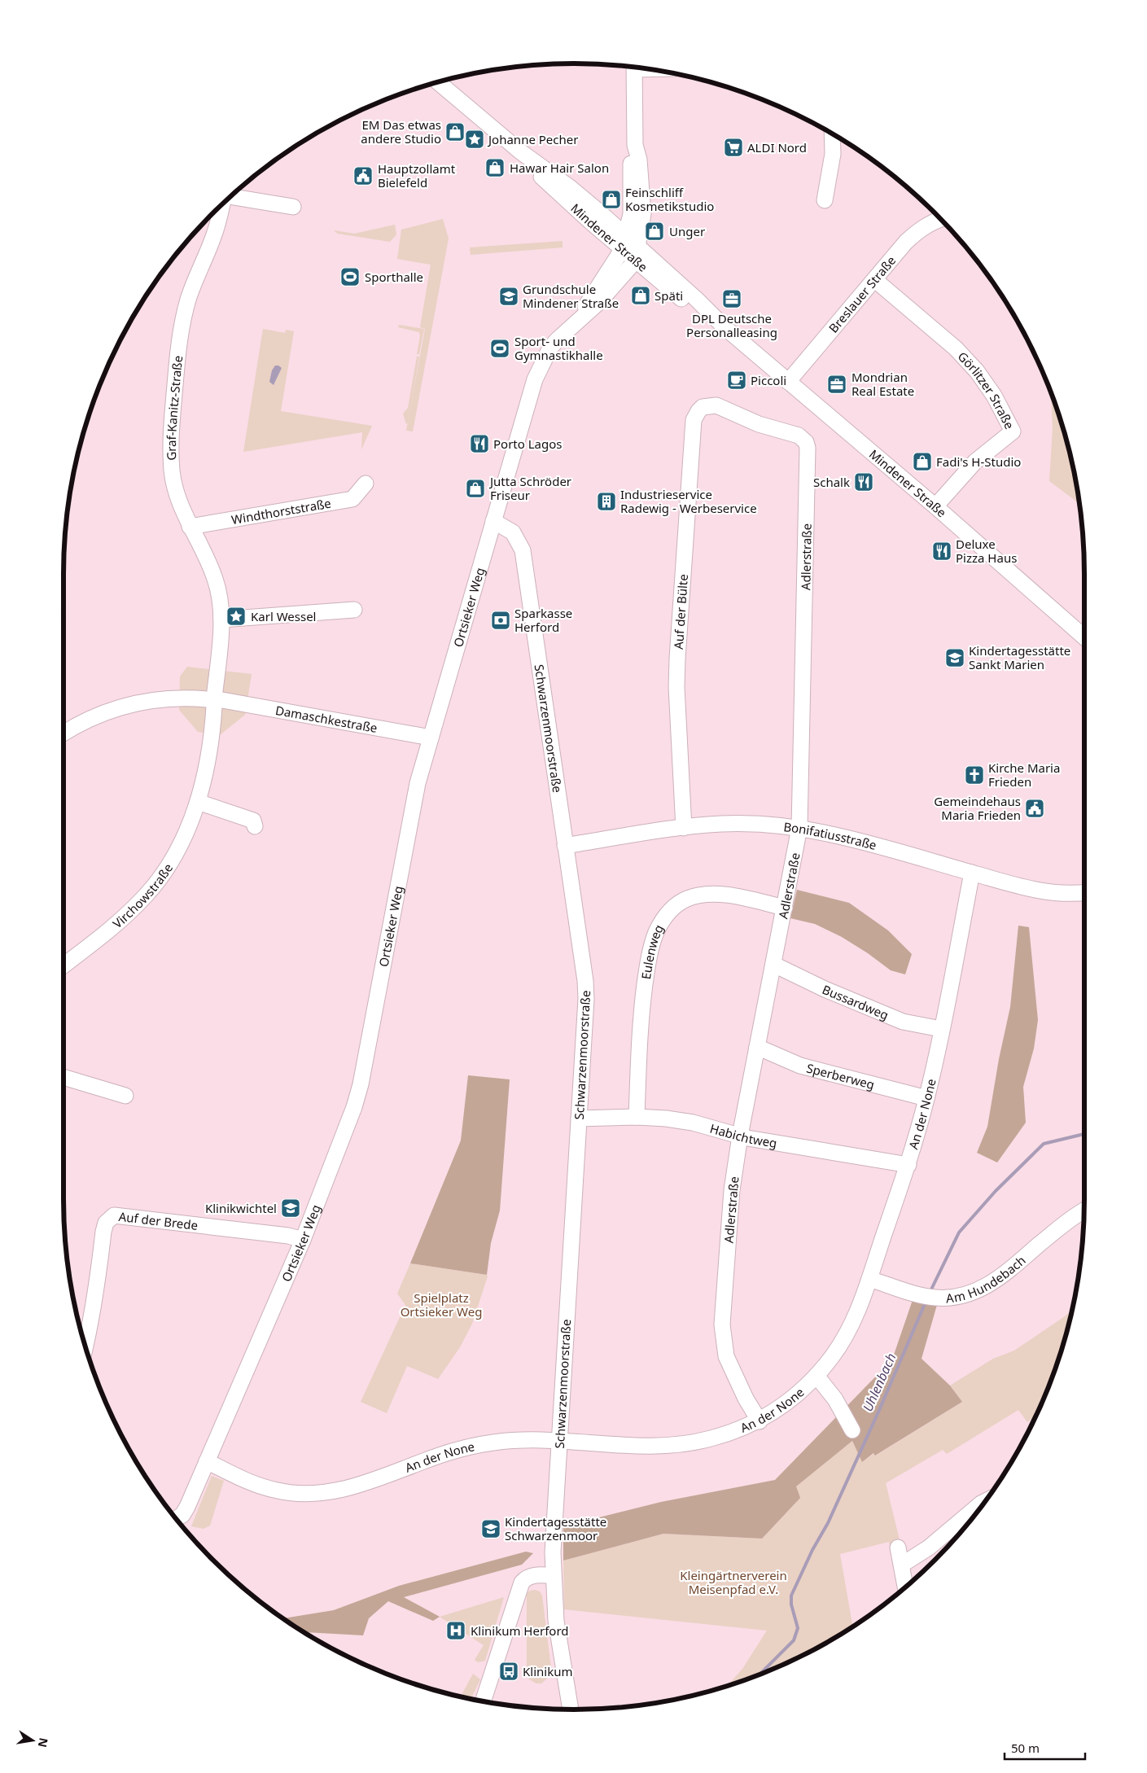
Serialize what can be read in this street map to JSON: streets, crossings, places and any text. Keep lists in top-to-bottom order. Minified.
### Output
{"streets":{"street":["Mindener Straße","Breslauer Straße","Görlitzer Straße","Graf-Kanitz-Straße","Windthorststraße","Adlerstraße","Ortsieker Weg","Auf der Bülte","Damaschkestraße","Schwarzenmoorstraße","Bonifatiusstraße","Virchowstraße","Eulenweg","Bussardweg","Sperberweg","An der None","Habichtweg","Auf der Brede","Am Hundebach"]},"crossings":[["Mindener Straße","Breslauer Straße"],["Mindener Straße","Görlitzer Straße"],["Mindener Straße","Ortsieker Weg"],["Breslauer Straße","Görlitzer Straße"],["Graf-Kanitz-Straße","Windthorststraße"],["Graf-Kanitz-Straße","Damaschkestraße"],["Graf-Kanitz-Straße","Virchowstraße"],["Adlerstraße","Auf der Bülte"],["Adlerstraße","Bonifatiusstraße"],["Adlerstraße","Eulenweg"],["Adlerstraße","Bussardweg"],["Adlerstraße","Sperberweg"],["Adlerstraße","An der None"],["Adlerstraße","Habichtweg"],["Ortsieker Weg","Damaschkestraße"],["Ortsieker Weg","Schwarzenmoorstraße"],["Ortsieker Weg","An der None"],["Ortsieker Weg","Auf der Brede"],["Auf der Bülte","Bonifatiusstraße"],["Damaschkestraße","Virchowstraße"],["Schwarzenmoorstraße","Bonifatiusstraße"],["Schwarzenmoorstraße","An der None"],["Schwarzenmoorstraße","Habichtweg"],["Bonifatiusstraße","An der None"],["Eulenweg","Habichtweg"],["Bussardweg","An der None"],["Sperberweg","An der None"],["An der None","Habichtweg"],["An der None","Am Hundebach"]],"water":["Uhlenbach"],"parks":["Spielplatz Ortsieker Weg","Kleingärtnerverein Meisenpfad e.V."],"places":{"shop":["EM Das etwas andere Studio","Hawar Hair Salon","Feinschliff Kosmetikstudio","Unger","Späti","Fadi's H-Studio","Jutta Schröder Friseur"],"place":["Johanne Pecher","Karl Wessel"],"supermarket":["ALDI Nord"],"public building":["Hauptzollamt Bielefeld","Gemeindehaus Maria Frieden"],"sports":["Sporthalle","Sport- und Gymnastikhalle"],"school or university":["Grundschule Mindener Straße","Kindertagesstätte Sankt Marien","Klinikwichtel","Kindertagesstätte Schwarzenmoor"],"office":["DPL Deutsche Personalleasing","Mondrian Real Estate"],"cafe":["Piccoli"],"restaurant":["Porto Lagos","Schalk","Deluxe Pizza Haus"],"building":["Industrieservice Radewig - Werbeservice"],"bank":["Sparkasse Herford"],"church":["Kirche Maria Frieden"],"hospital":["Klinikum Herford"],"bus stop":["Klinikum"]},"scale_bar":"50 m","north":"right"}
